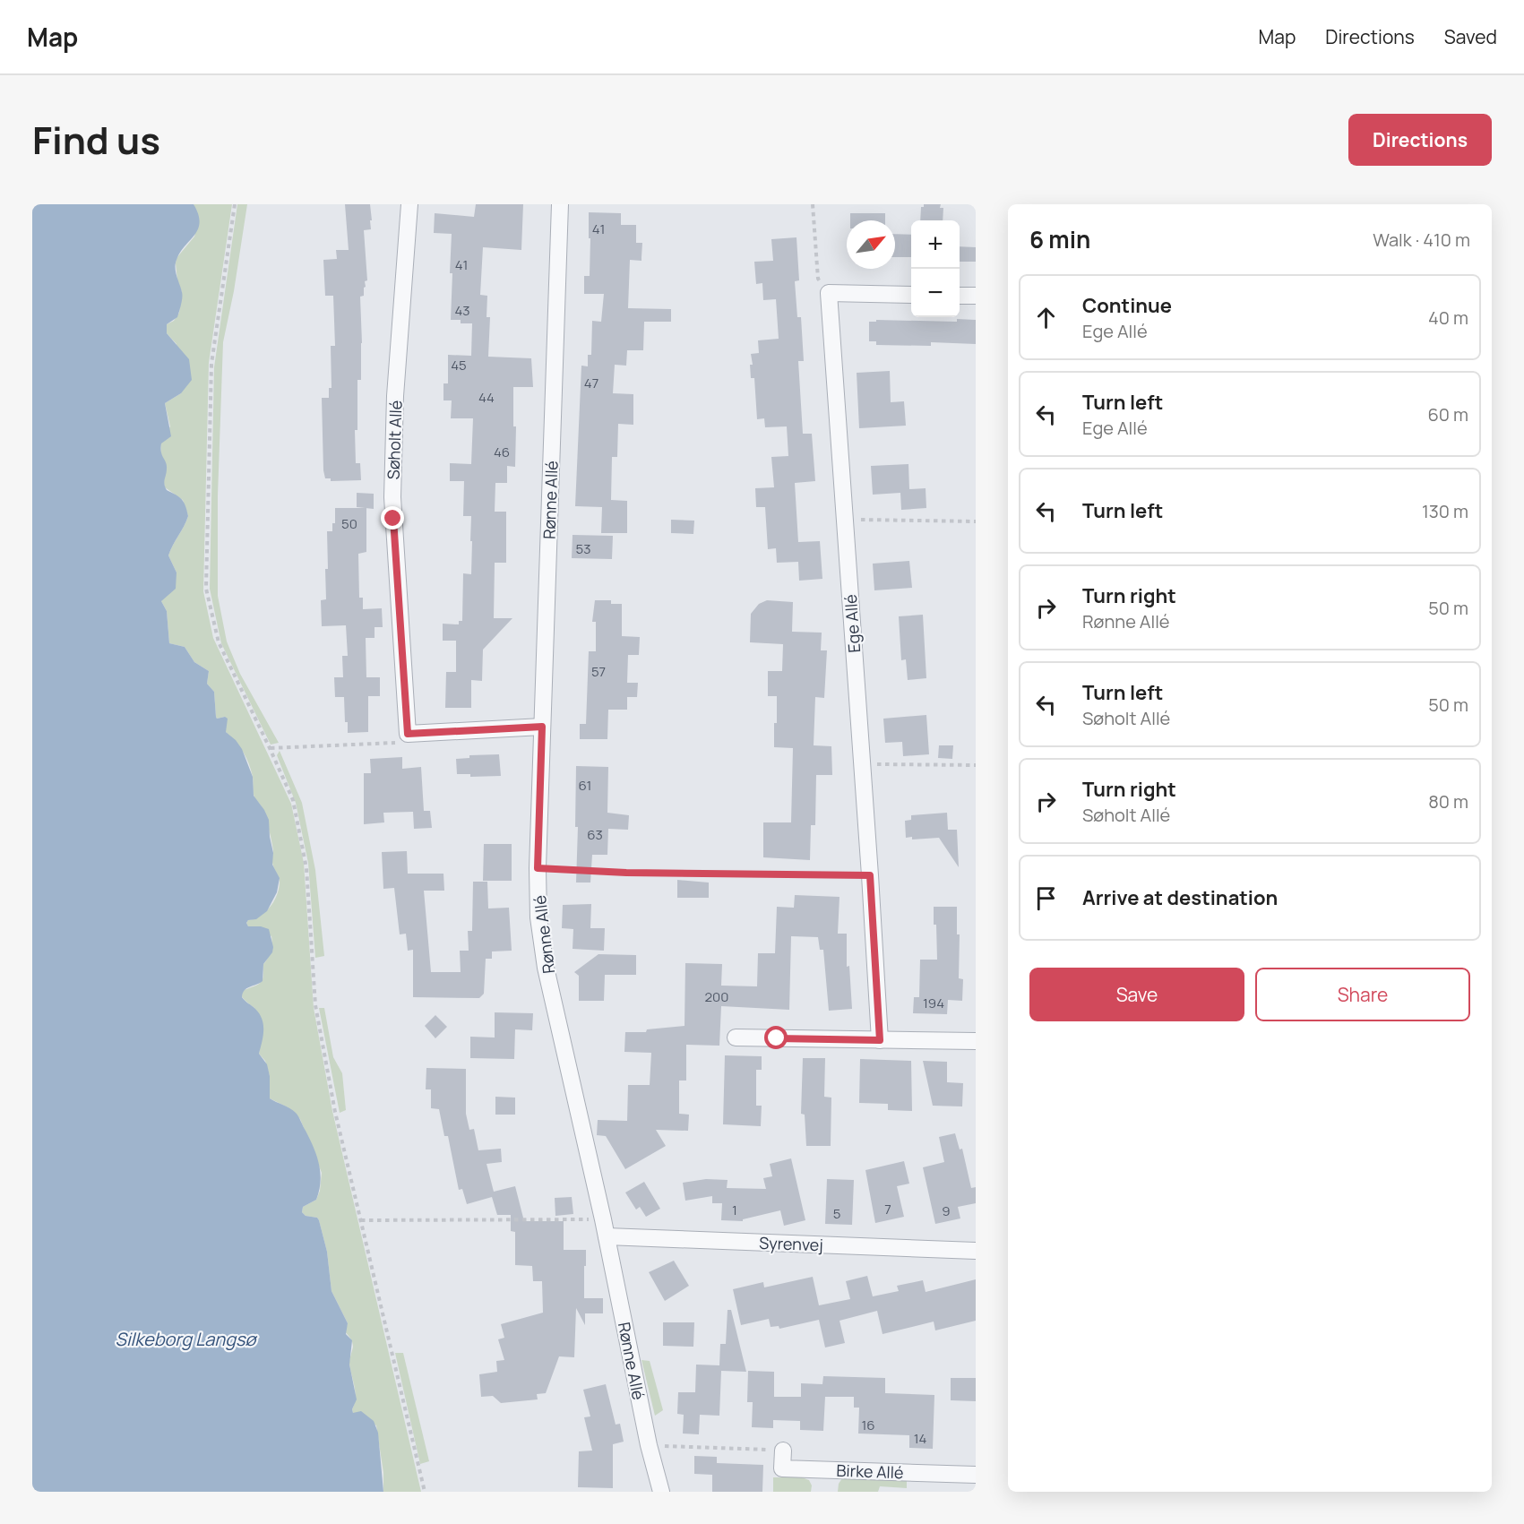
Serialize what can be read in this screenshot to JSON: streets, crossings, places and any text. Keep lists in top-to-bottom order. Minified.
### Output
{"streets":{"street":["Søholt Allé","Rønne Allé","Ege Allé","Syrenvej","Birke Allé"]},"crossings":[["Rønne Allé","Syrenvej"]],"water":["Silkeborg Langsø"],"house_numbers":["41","41","43","45","47","44","46","50","53","57","61","63","200","194","7","1","9","5","16","14"],"north":"top right","page":{"header":"Map","nav":["Map","Directions","Saved"],"title":"Find us","buttons":["Directions",["Save","Share"]],"heading":["6 min","Walk · 410 m"],"map_buttons":["+","−"],"list":[["Continue","Ege Allé","40 m"],["Turn left","Ege Allé","60 m"],["Turn left","130 m"],["Turn right","Rønne Allé","50 m"],["Turn left","Søholt Allé","50 m"],["Turn right","Søholt Allé","80 m"],"Arrive at destination"]}}
